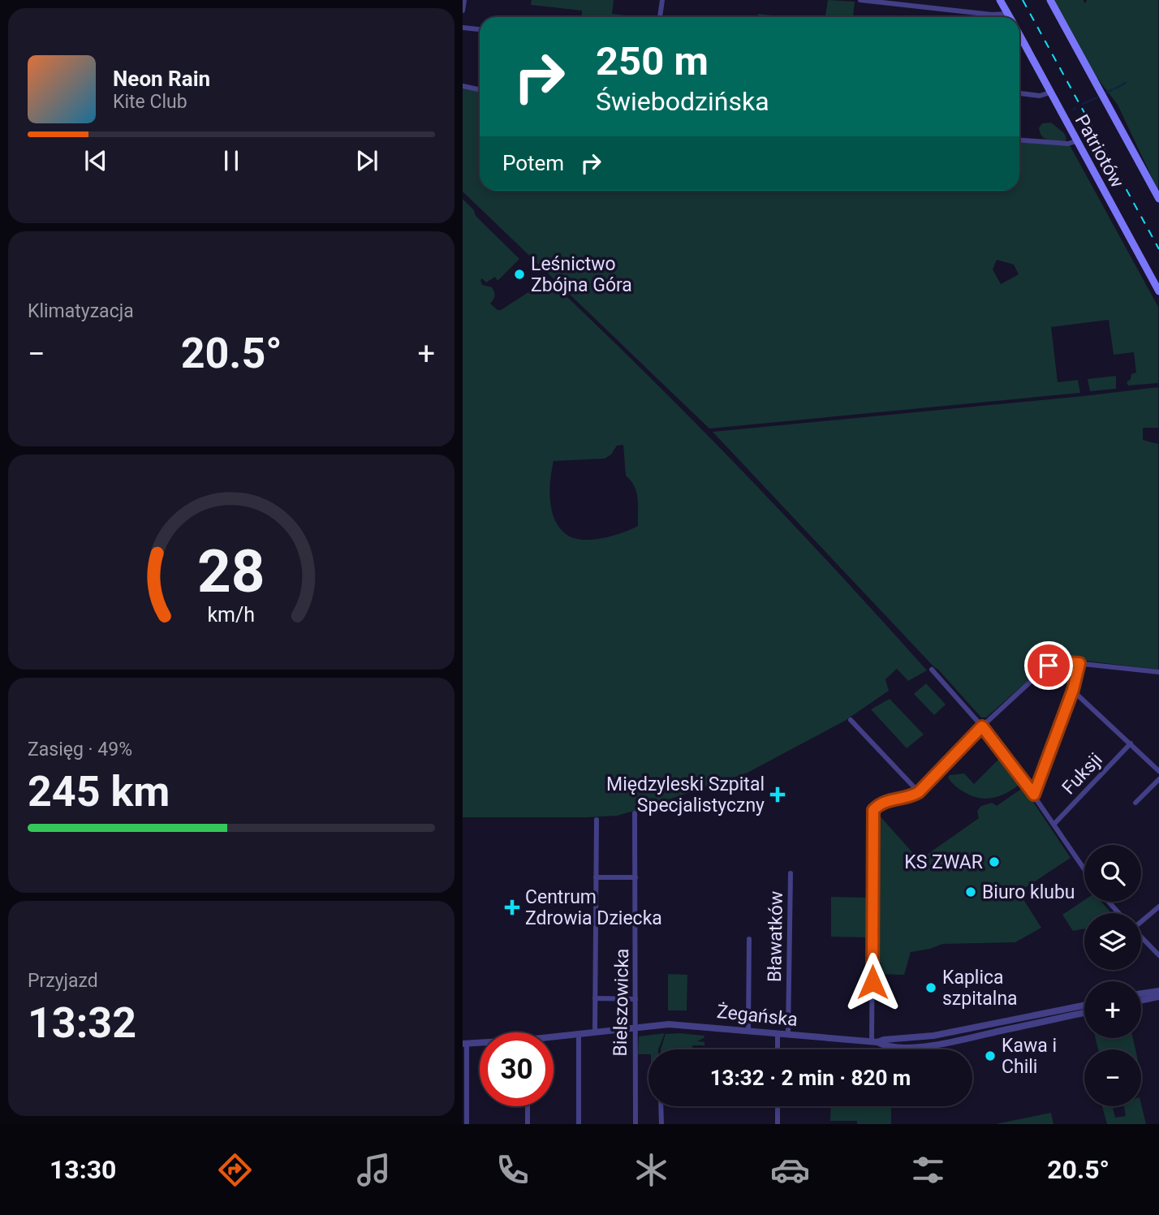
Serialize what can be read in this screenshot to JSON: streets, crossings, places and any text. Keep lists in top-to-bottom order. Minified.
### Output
{"streets":{"main road":["Patriotów"],"street":["Fuksji","Bławatków","Bielszowicka","Żegańska"]},"crossings":[["Bławatków","Żegańska"],["Bielszowicka","Żegańska"]],"places":{"other":["Leśnictwo Zbójna Góra","KS ZWAR","Biuro klubu","Kaplica szpitalna","Kawa i Chili"],"health":["Międzyleski Szpital Specjalistyczny","Centrum Zdrowia Dziecka"]},"page":{"turn":["250 m","Świebodzińska"],"song":["Neon Rain","Kite Club"],"then":"Potem","tile":["Klimatyzacja",["Zasięg · 49%","245 km"],["Przyjazd","13:32"]],"heat":["−","20.5°","+"],"map_buttons":["+","−"],"limit":"30","trip":"13:32 · 2 min · 820 m","tabs":["13:30","20.5°"],"gauge":["28","km/h"]}}
